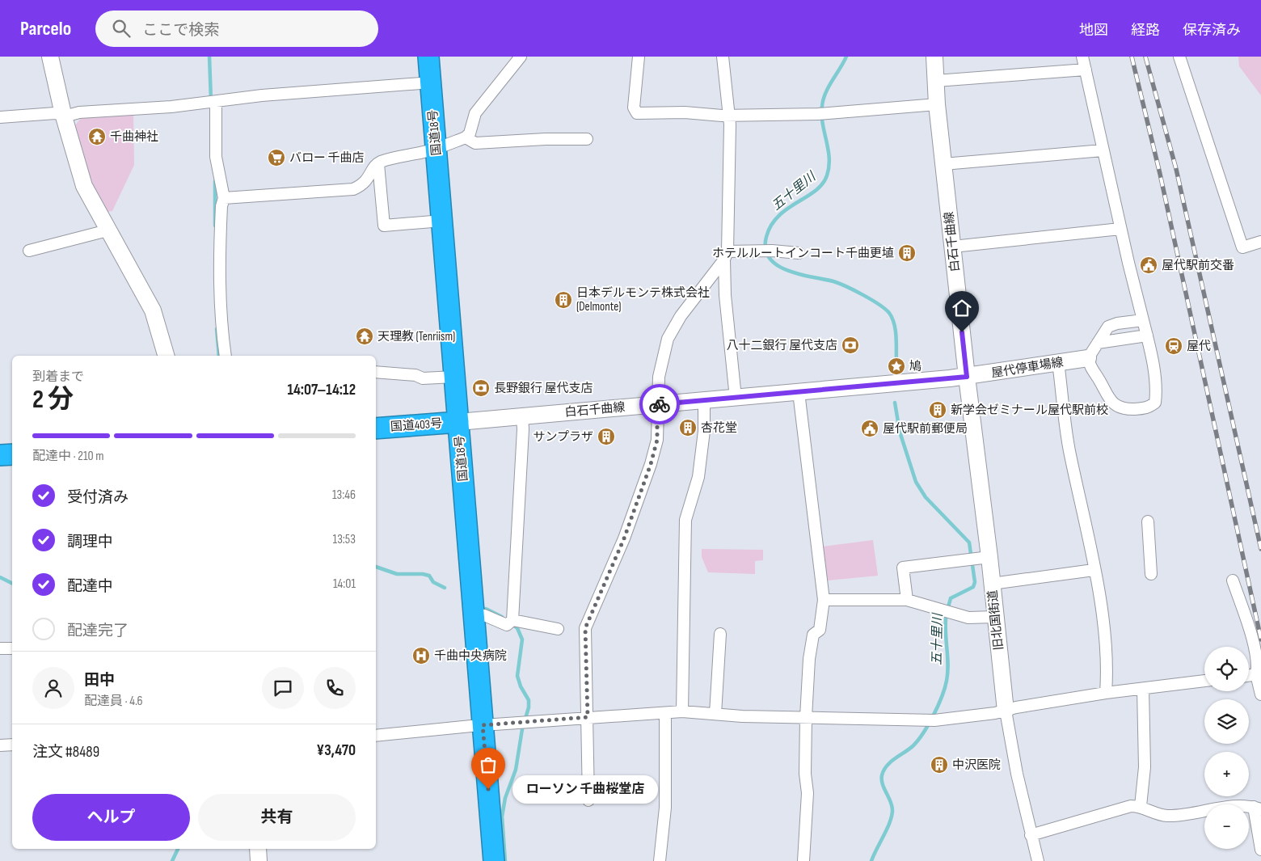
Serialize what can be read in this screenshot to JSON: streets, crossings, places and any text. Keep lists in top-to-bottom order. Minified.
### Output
{"streets":{"highway":["国道18号","国道403号"],"main road":["白石千曲線","屋代停車場線","旧北国街道"]},"crossings":[["国道18号","白石千曲線"],["国道18号","国道403号"],["白石千曲線","屋代停車場線"],["白石千曲線","国道403号"],["白石千曲線","旧北国街道"],["屋代停車場線","旧北国街道"]],"water":["五十里川"],"places":{"temple":["千曲神社","天理教 (Tenriism)"],"supermarket":["バロー 千曲店"],"building":["ホテルルートインコート千曲更埴","日本デルモンテ株式会社 (Delmonte)","新学会ゼミナール屋代駅前校","杏花堂","サンプラザ","中沢医院"],"public building":["屋代駅前交番","屋代駅前郵便局"],"bank":["八十二銀行 屋代支店","長野銀行 屋代支店"],"station":["屋代"],"place":["鳩"],"hospital":["千曲中央病院"],"other":["ローソン 千曲桜堂店"]},"page":{"header":"Parcelo","search":"ここで検索","nav":["地図","経路","保存済み"],"heading":["2 分","到着まで","14:07–14:12"],"panel":["田中","配達員 · 4.6","注文 #8489","¥3,470"],"bar":"配達中 · 210 m","list":[["受付済み","13:46"],["調理中","13:53"],["配達中","14:01"],"配達完了"],"map_buttons":["+","−"],"bubble":"ローソン 千曲桜堂店","buttons":["ヘルプ","共有"]}}
